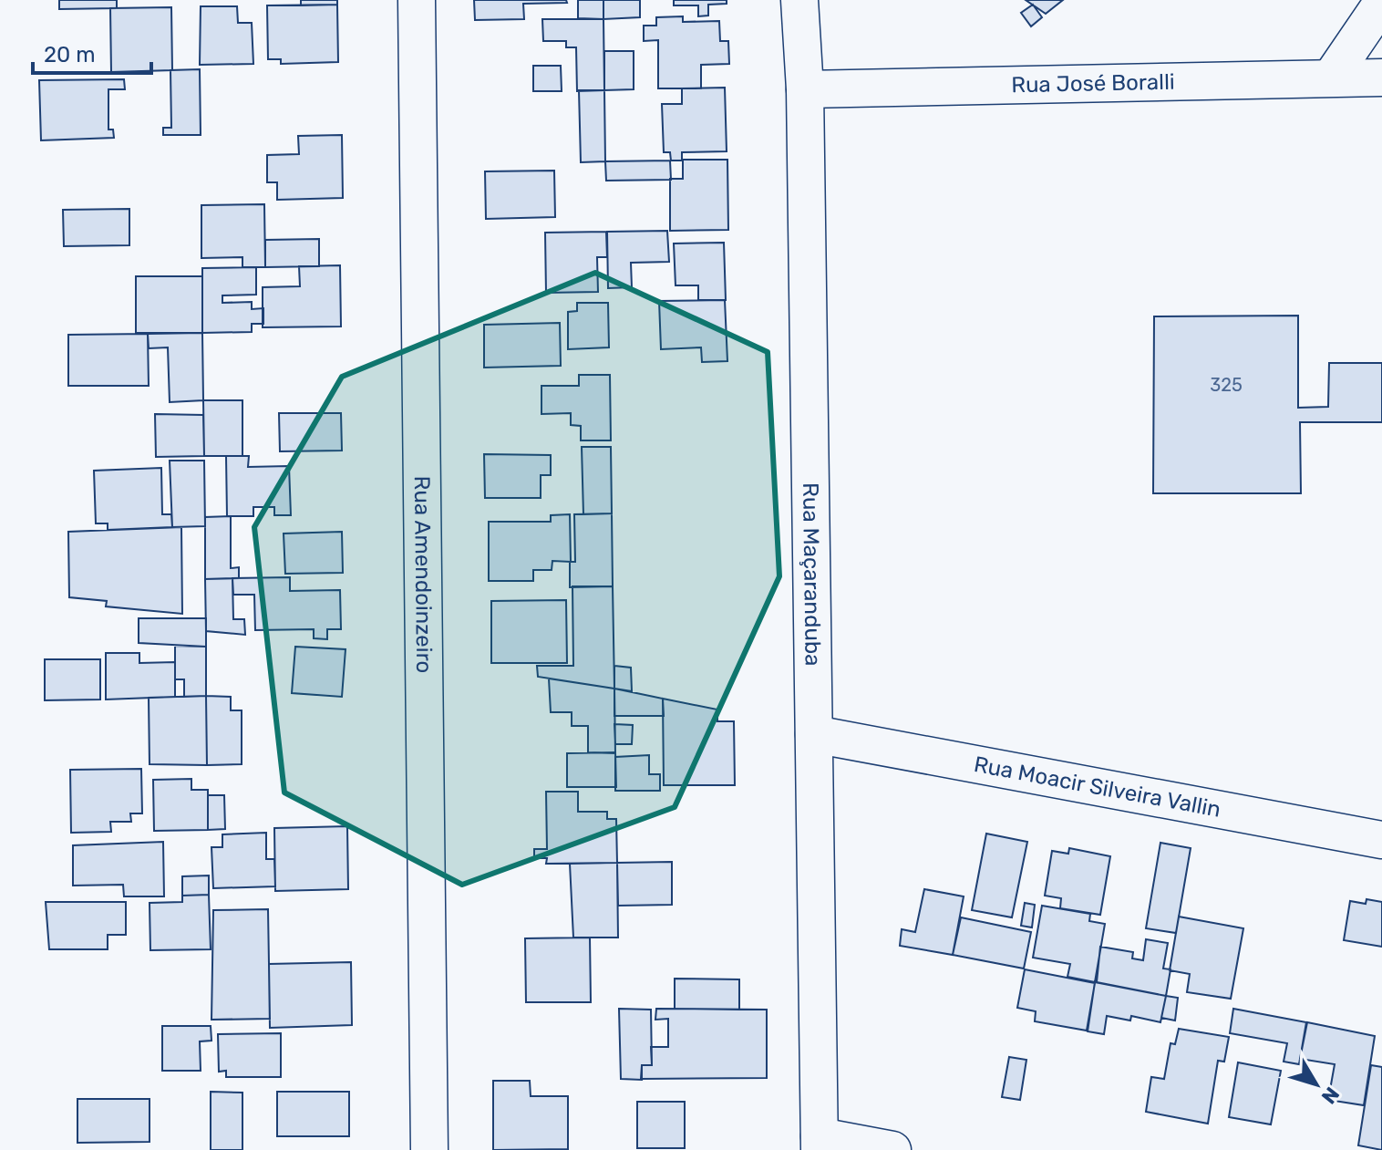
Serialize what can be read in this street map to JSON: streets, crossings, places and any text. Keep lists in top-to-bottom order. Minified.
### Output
{"streets":{"street":["Rua José Boralli","Rua Amendoinzeiro","Rua Maçaranduba","Rua Moacir Silveira Vallin"]},"crossings":[["Rua José Boralli","Rua Maçaranduba"],["Rua Maçaranduba","Rua Moacir Silveira Vallin"]],"house_numbers":["325"],"scale_bar":"20 m","north":"bottom right"}
